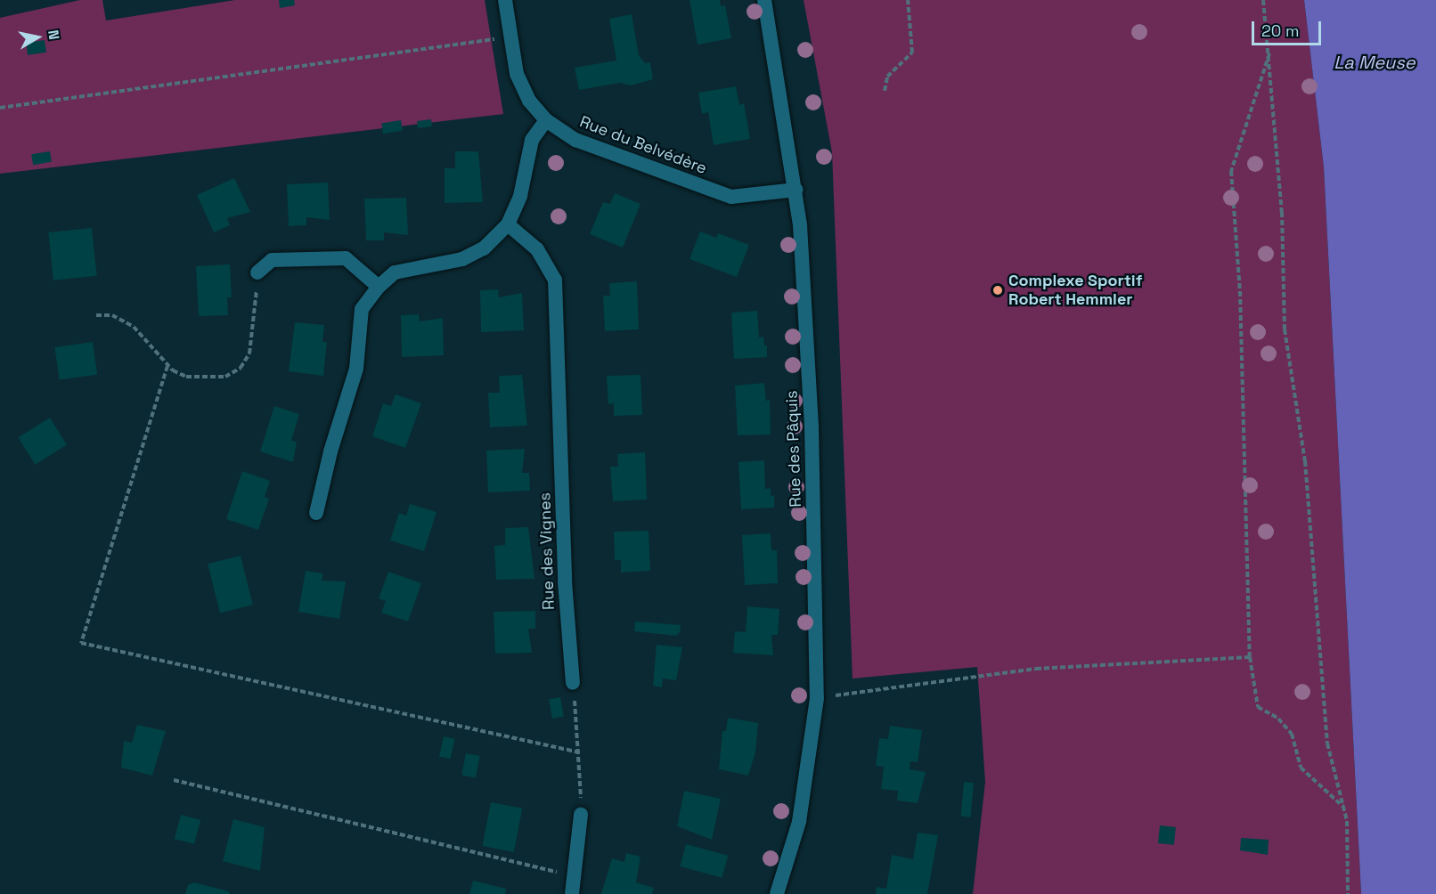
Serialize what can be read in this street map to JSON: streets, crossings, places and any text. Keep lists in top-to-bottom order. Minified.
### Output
{"streets":{"street":["Rue du Belvédère","Rue des Pâquis","Rue des Vignes"]},"crossings":[["Rue du Belvédère","Rue des Pâquis"]],"water":["La Meuse"],"places":["Complexe Sportif Robert Hemmler"],"scale_bar":"20 m","north":"right"}
